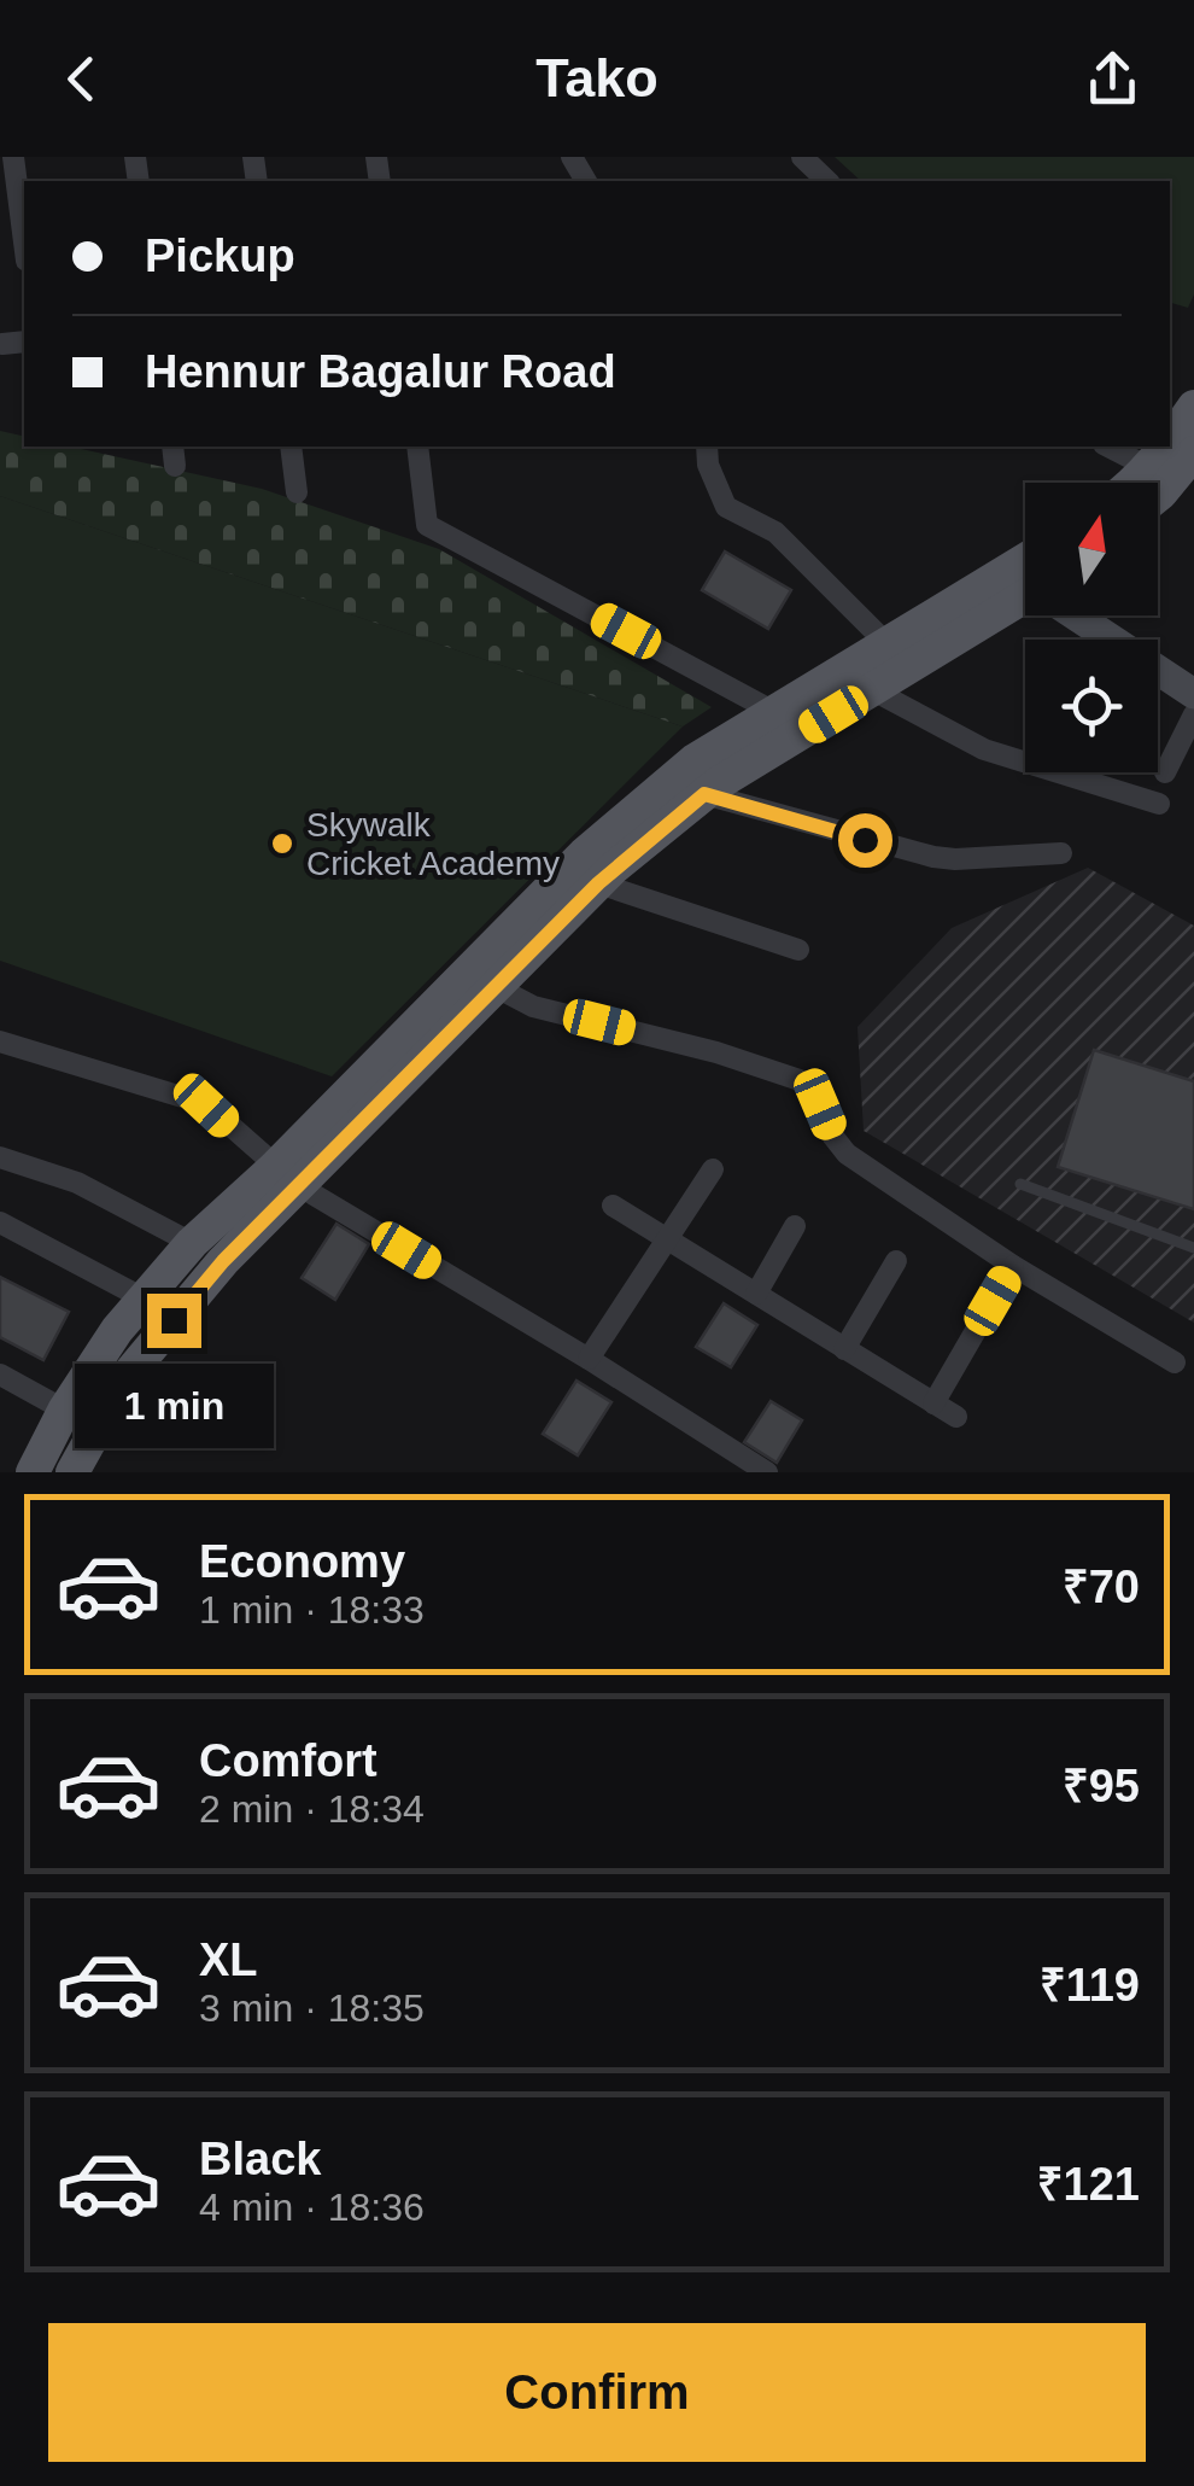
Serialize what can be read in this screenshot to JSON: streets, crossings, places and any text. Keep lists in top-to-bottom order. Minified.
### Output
{"places":["Skywalk Cricket Academy"],"north":"top","page":{"header":"Tako","banner":["Pickup","Hennur Bagalur Road"],"bubble":"1 min","list":[{"name":"Economy","note":"1 min · 18:33","value":"₹70"},{"name":"Comfort","note":"2 min · 18:34","value":"₹95"},{"name":"XL","note":"3 min · 18:35","value":"₹119"},{"name":"Black","note":"4 min · 18:36","value":"₹121"}],"buttons":"Confirm"}}
